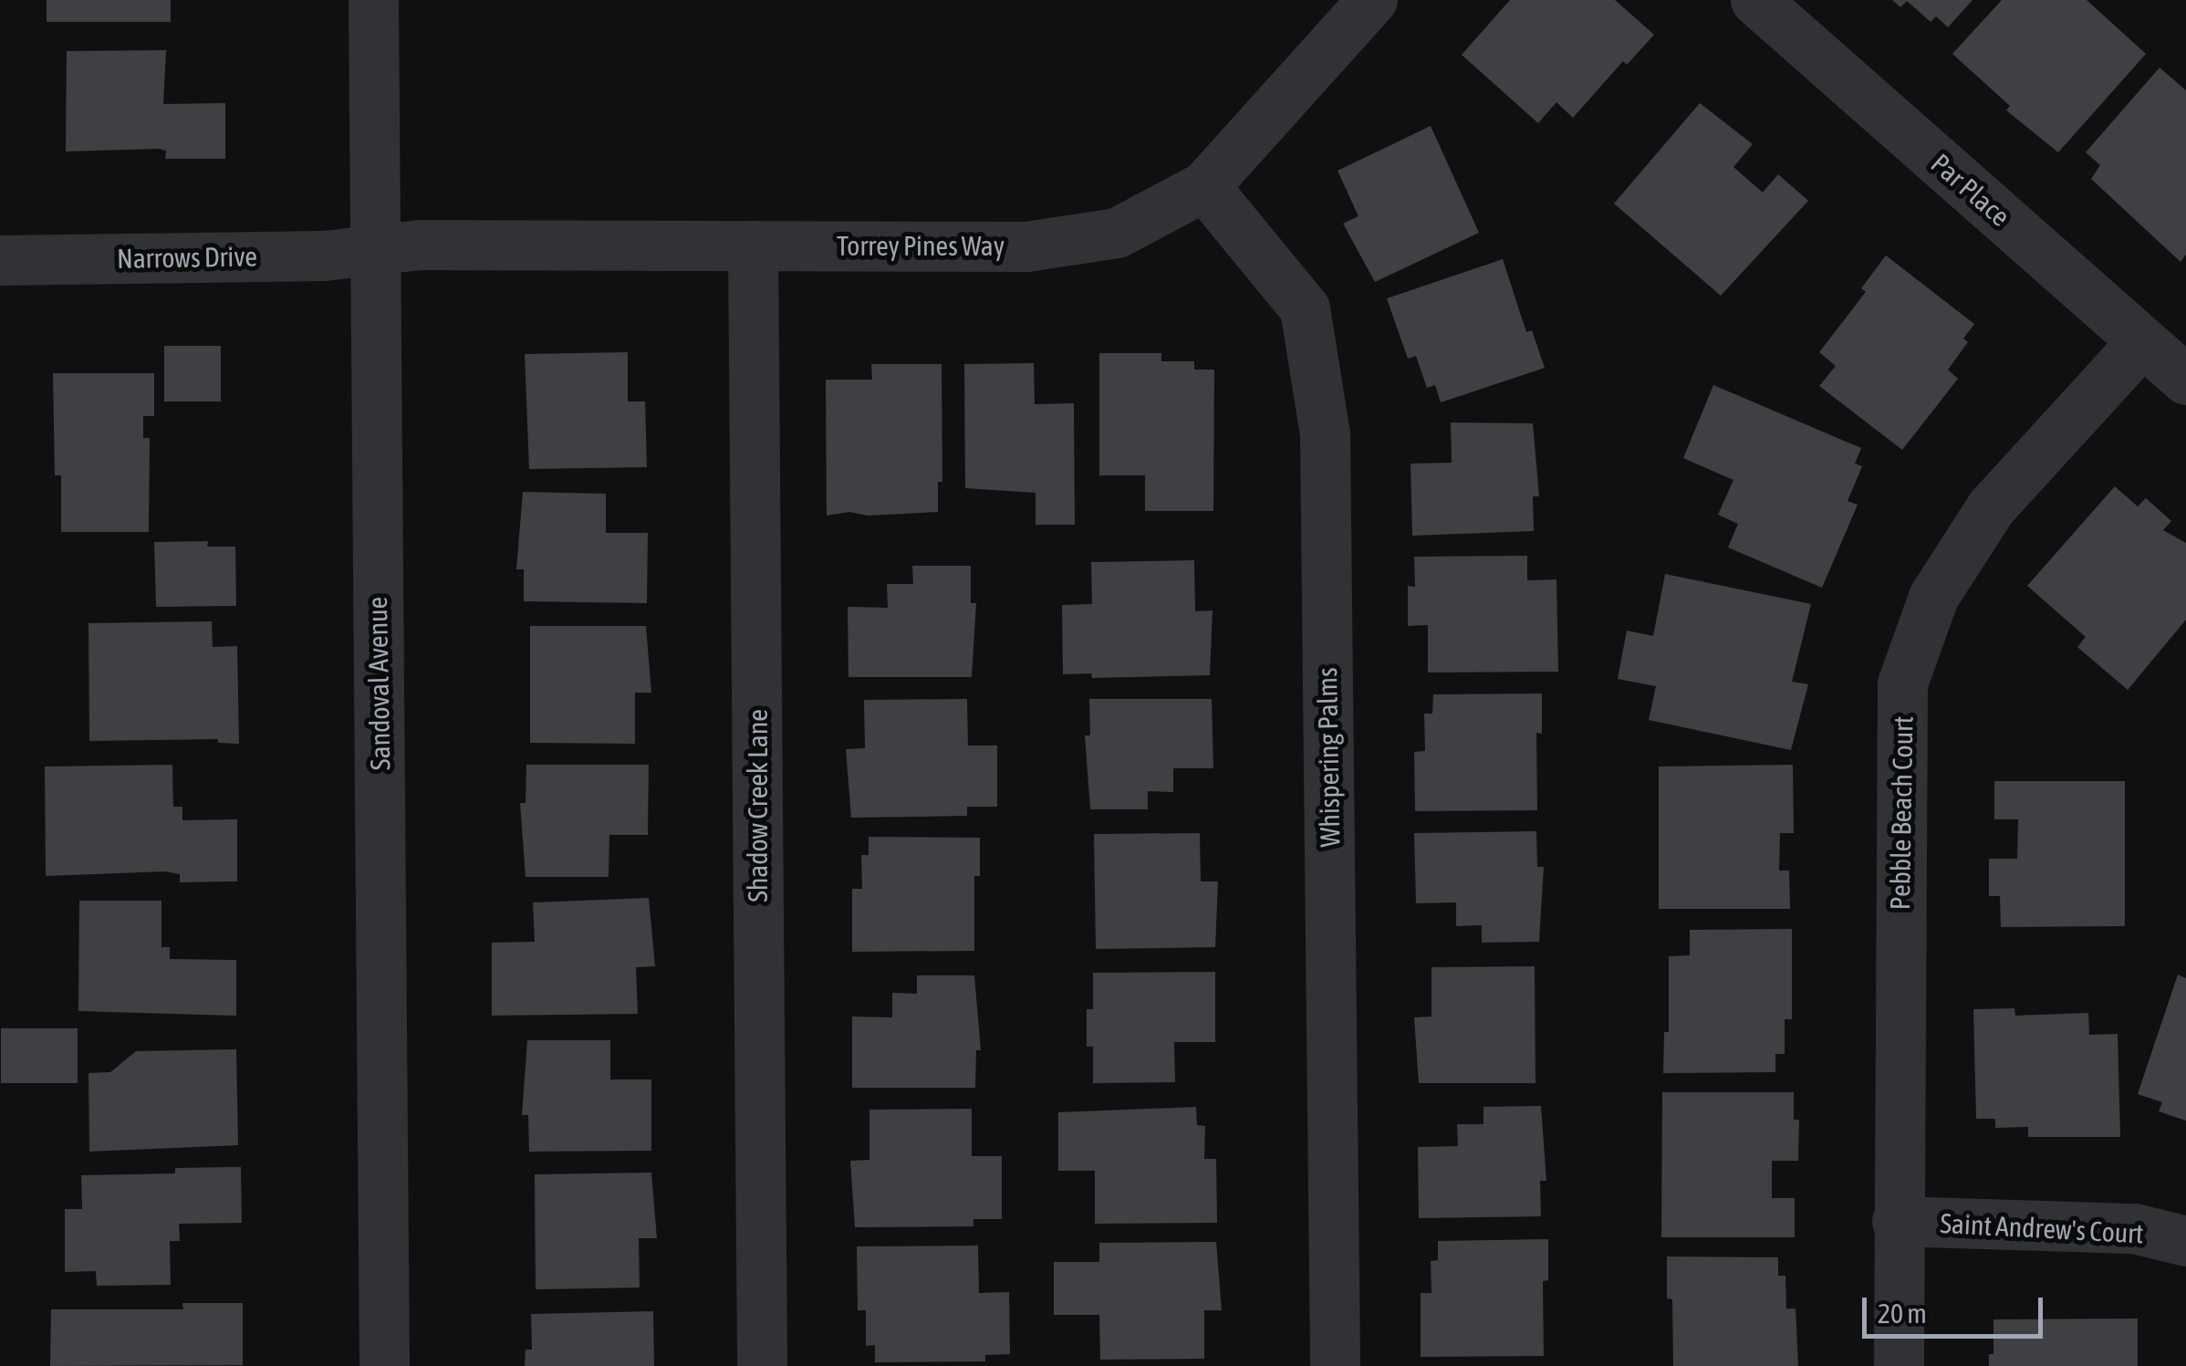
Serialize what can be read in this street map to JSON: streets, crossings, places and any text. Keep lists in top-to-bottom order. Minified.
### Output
{"streets":{"street":["Par Place","Torrey Pines Way","Narrows Drive","Sandoval Avenue","Whispering Palms","Shadow Creek Lane","Pebble Beach Court","Saint Andrew's Court"]},"crossings":[["Par Place","Pebble Beach Court"],["Torrey Pines Way","Narrows Drive"],["Torrey Pines Way","Sandoval Avenue"],["Torrey Pines Way","Whispering Palms"],["Torrey Pines Way","Shadow Creek Lane"],["Narrows Drive","Sandoval Avenue"],["Pebble Beach Court","Saint Andrew's Court"]],"scale_bar":"20 m"}
